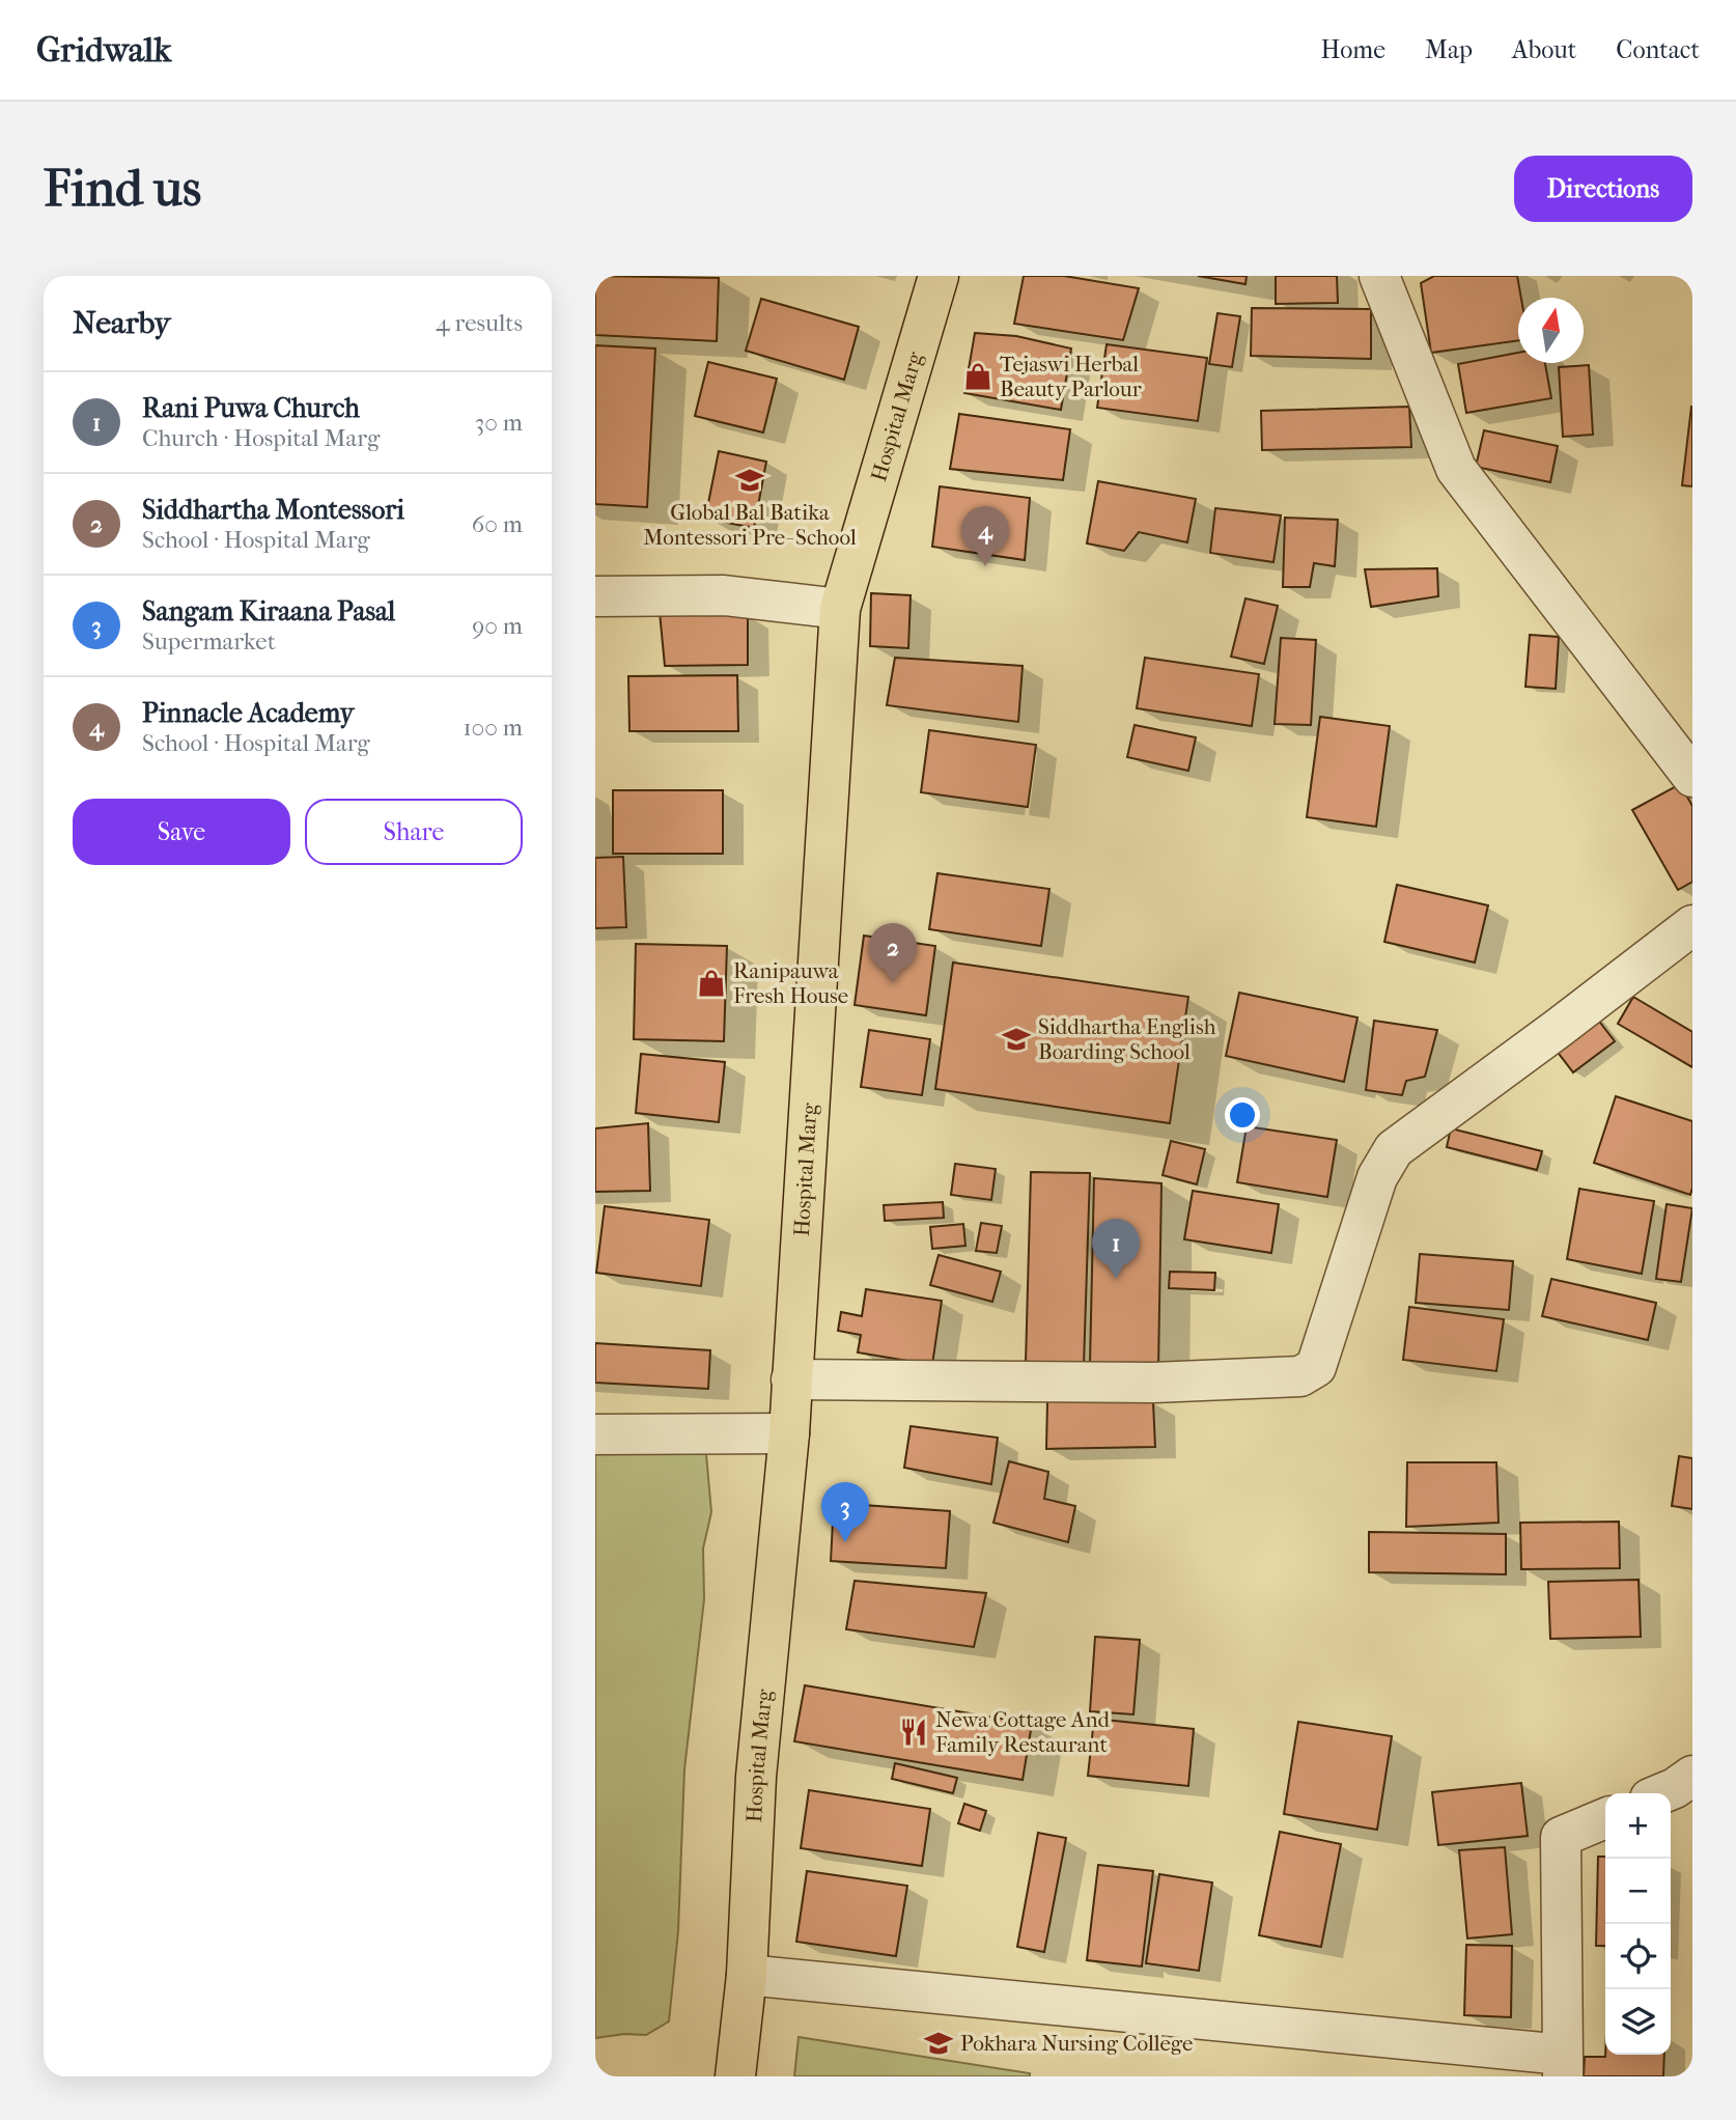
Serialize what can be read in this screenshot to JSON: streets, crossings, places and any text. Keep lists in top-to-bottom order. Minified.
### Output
{"streets":{"main road":["Hospital Marg"]},"places":{"shop":["Tejaswi Herbal Beauty Parlour","Ranipauwa Fresh House"],"school or university":["Global Bal Batika Montessori Pre- School","Siddhartha English Boarding School","Pokhara Nursing College"],"restaurant":["Newa Cottage And Family Restaurant"]},"north":"top","page":{"header":"Gridwalk","nav":["Home","Map","About","Contact"],"buttons":["Directions",["Save","Share"]],"title":"Find us","heading":["Nearby","4 results"],"list":[{"mark":"1","name":"Rani Puwa Church","note":"Church · Hospital Marg","value":"30 m"},{"mark":"2","name":"Siddhartha Montessori","note":"School · Hospital Marg","value":"60 m"},{"mark":"3","name":"Sangam Kiraana Pasal","note":"Supermarket","value":"90 m"},{"mark":"4","name":"Pinnacle Academy","note":"School · Hospital Marg","value":"100 m"}],"pins":["4","2","1","3"],"map_buttons":["+","−"]}}
